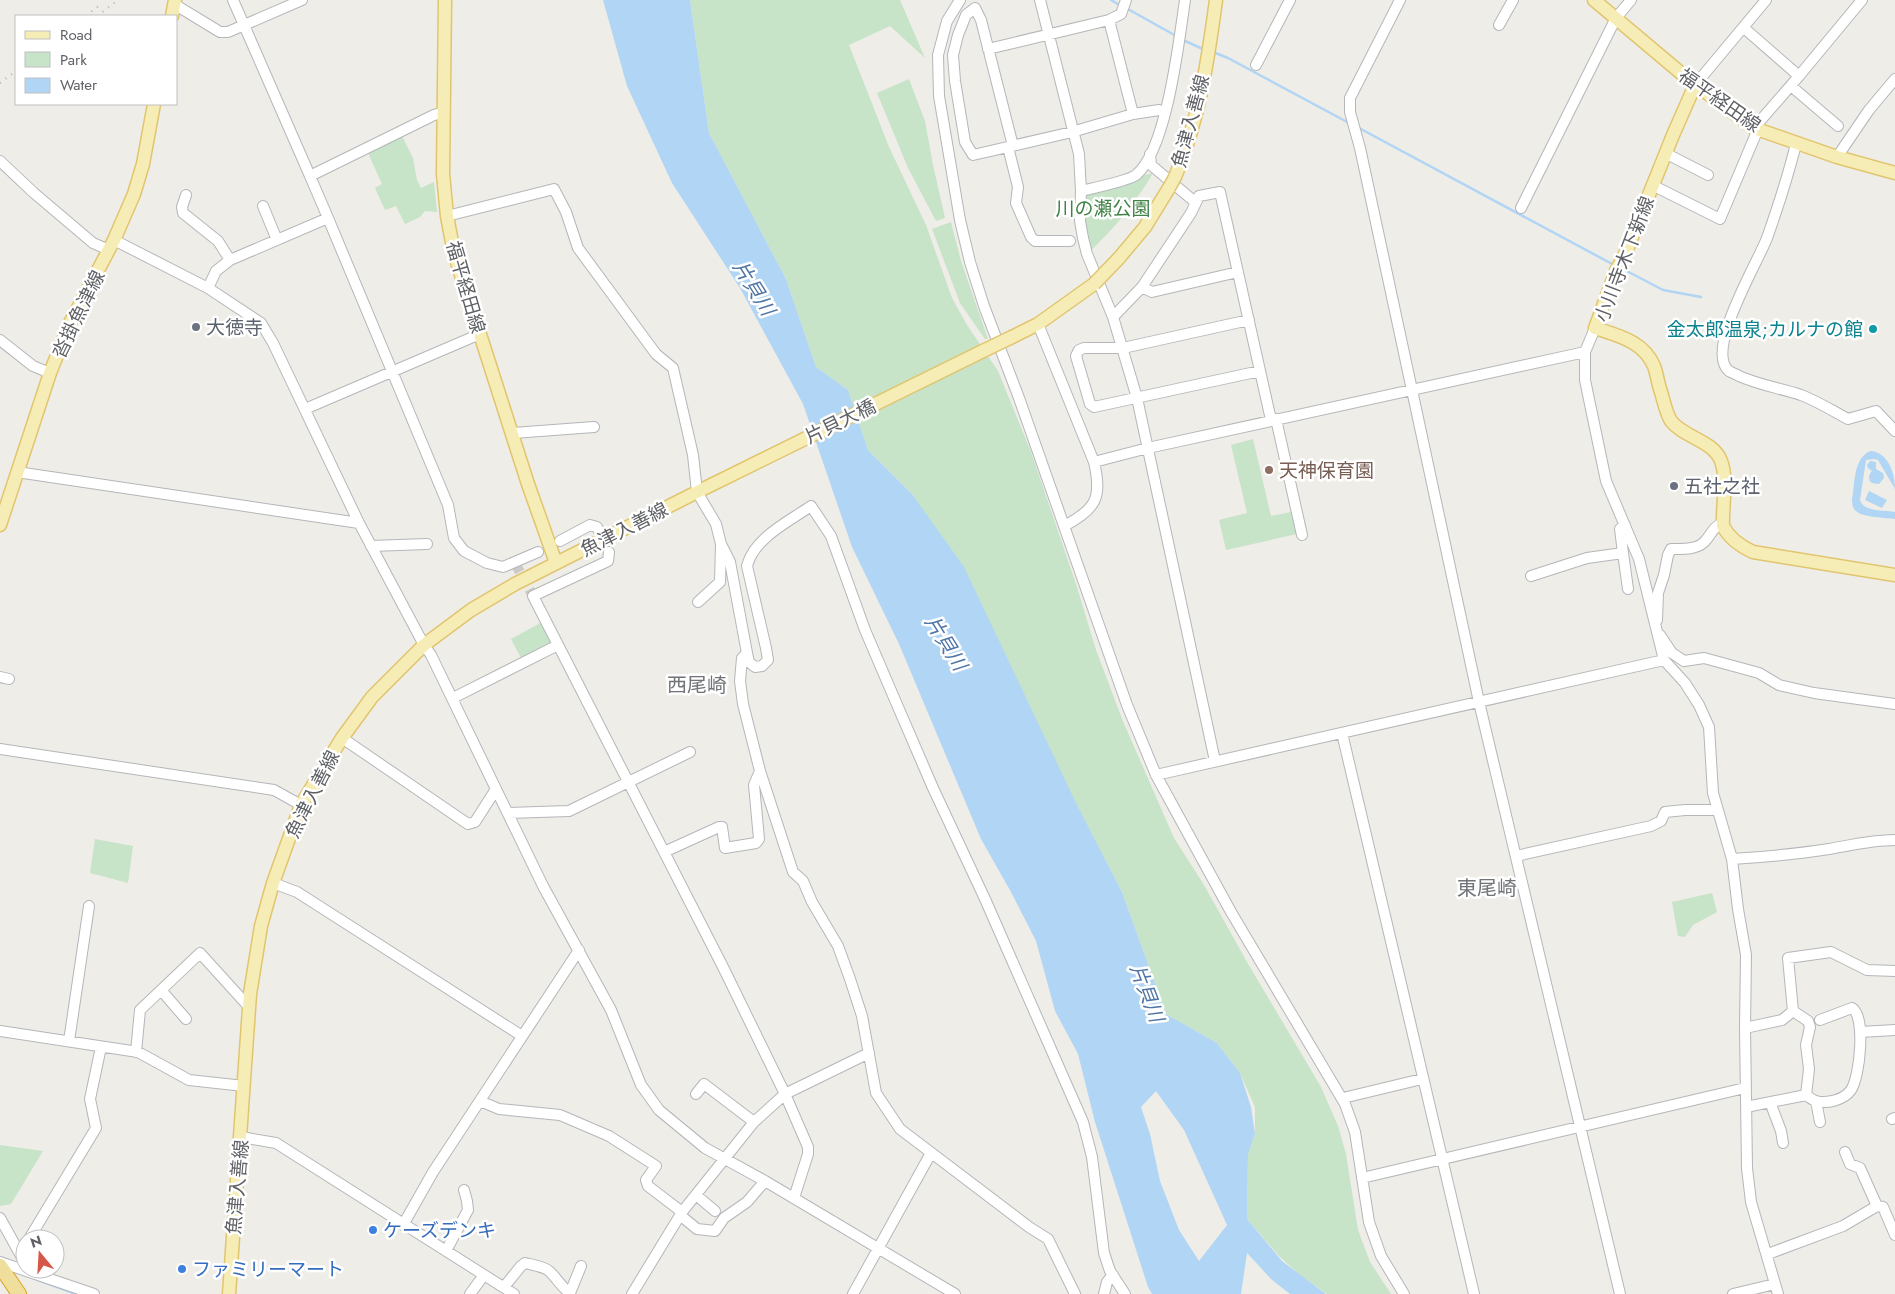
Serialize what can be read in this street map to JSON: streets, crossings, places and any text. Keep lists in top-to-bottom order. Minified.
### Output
{"streets":{"main road":["福平経田線","魚津入善線","小川寺木下新線","沓掛魚津線","片貝大橋"]},"crossings":[["福平経田線","魚津入善線"],["福平経田線","小川寺木下新線"],["魚津入善線","片貝大橋"]],"districts":["西尾崎","東尾崎"],"water":["片貝川"],"parks":["川の瀬公園"],"places":["大徳寺","金太郎温泉;カルナの館","天神保育園","五社之社","ケーズデンキ","ファミリーマート"],"legend":["Road","Park","Water"],"north":"top"}
